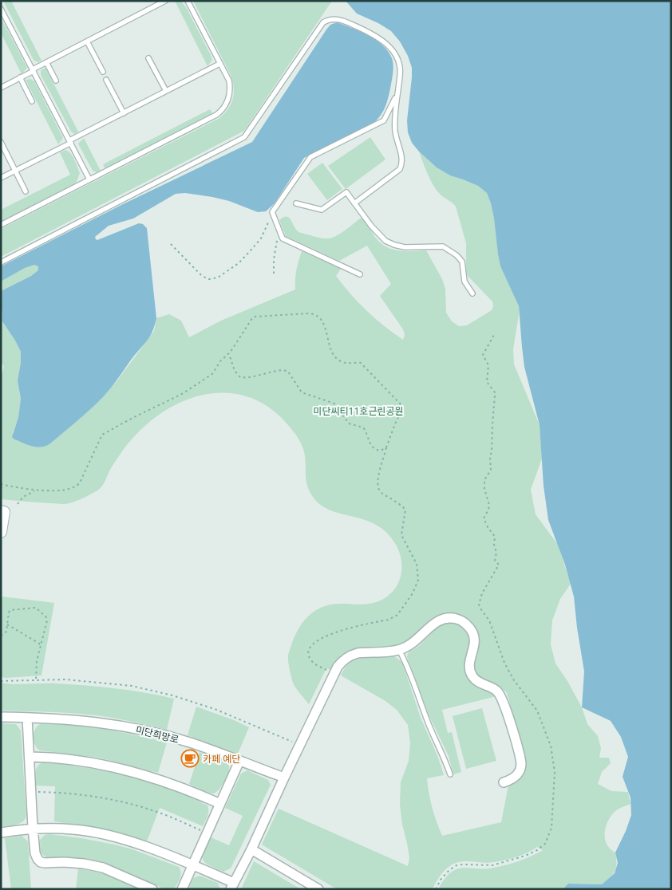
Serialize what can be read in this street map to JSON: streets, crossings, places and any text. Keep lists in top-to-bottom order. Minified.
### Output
{"streets":{"street":["미단희망로"]},"parks":["미단씨티11호근린공원"],"places":{"cafe":["카페 예단"]}}
